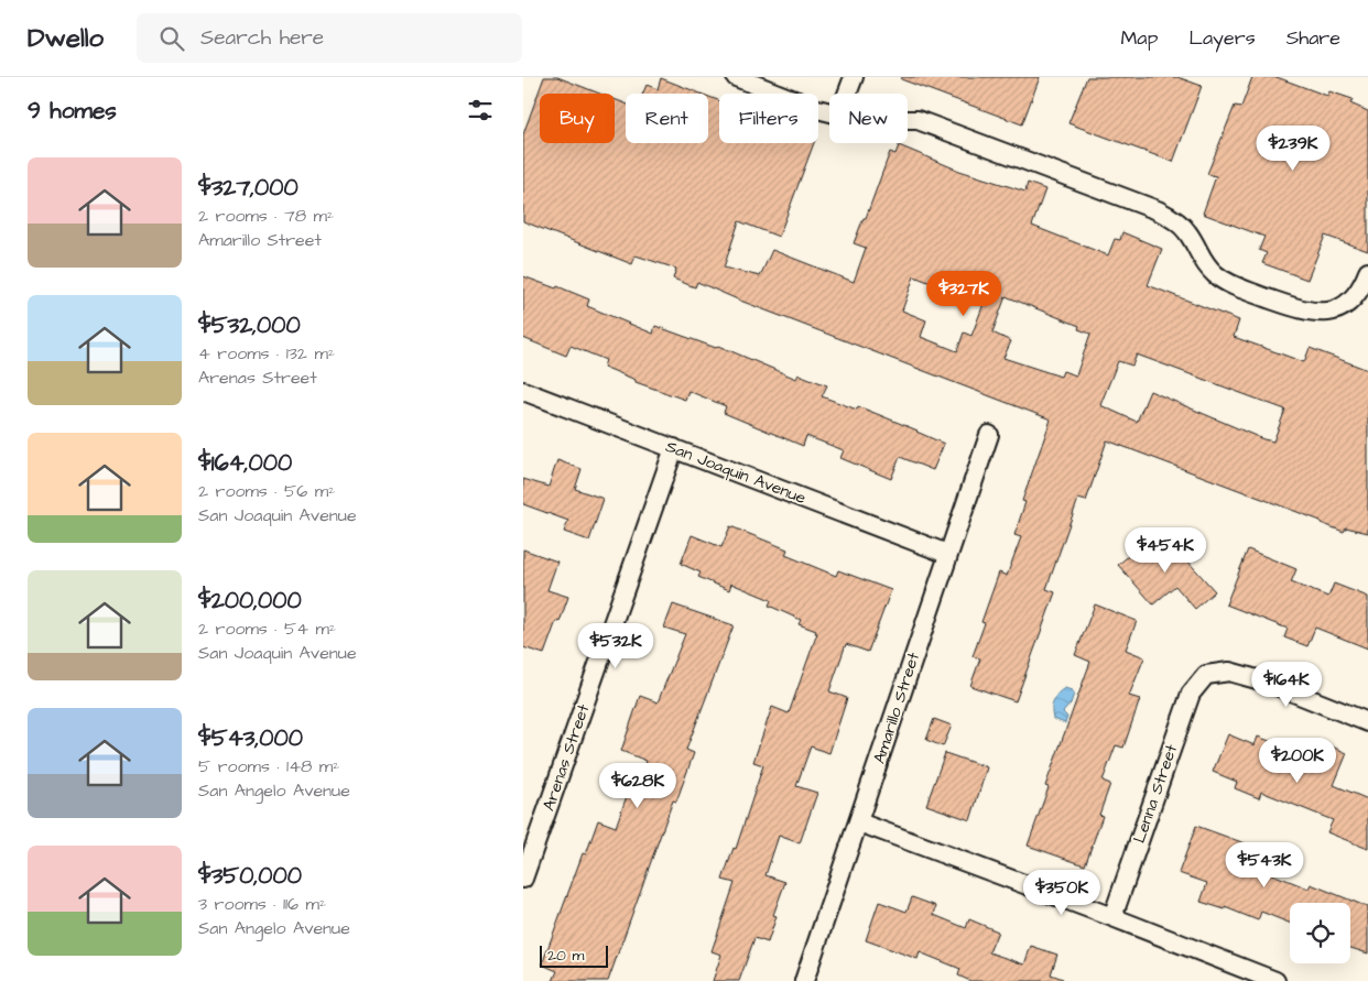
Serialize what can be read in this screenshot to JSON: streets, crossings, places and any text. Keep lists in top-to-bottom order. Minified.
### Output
{"streets":{"street":["San Joaquin Avenue","Amarillo Street","Arenas Street","Lenna Street"]},"crossings":[["San Joaquin Avenue","Amarillo Street"],["San Joaquin Avenue","Arenas Street"]],"scale_bar":"20 m","page":{"header":"Dwello","search":"Search here","nav":["Map","Layers","Share"],"heading":"9 homes","chip":["Buy","Rent","Filters","New"],"price":["$239K","$327K","$454K","$532K","$164K","$200K","$628K","$543K","$350K"],"list":[{"name":"$327,000","note":"2 rooms · 78 m² · Amarillo Street"},{"name":"$532,000","note":"4 rooms · 132 m² · Arenas Street"},{"name":"$164,000","note":"2 rooms · 56 m² · San Joaquin Avenue"},{"name":"$200,000","note":"2 rooms · 54 m² · San Joaquin Avenue"},{"name":"$543,000","note":"5 rooms · 148 m² · San Angelo Avenue"},{"name":"$350,000","note":"3 rooms · 116 m² · San Angelo Avenue"}],"scale":"20 m"}}
